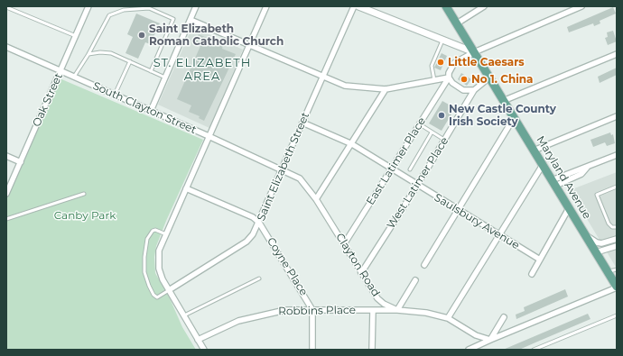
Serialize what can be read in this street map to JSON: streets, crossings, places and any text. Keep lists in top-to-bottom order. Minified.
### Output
{"streets":{"main road":["Maryland Avenue"],"street":["Oak Street","South Clayton Street","East Latimer Place","Saint Elizabeth Street","West Latimer Place","Saulsbury Avenue","Clayton Road","Coyne Place","Robbins Place"]},"crossings":[["Oak Street","South Clayton Street"],["South Clayton Street","Saint Elizabeth Street"],["South Clayton Street","Clayton Road"],["East Latimer Place","Maryland Avenue"],["East Latimer Place","West Latimer Place"],["East Latimer Place","Saulsbury Avenue"],["East Latimer Place","Clayton Road"],["Saint Elizabeth Street","Saulsbury Avenue"],["Saint Elizabeth Street","Clayton Road"],["Saint Elizabeth Street","Coyne Place"],["Maryland Avenue","West Latimer Place"],["West Latimer Place","Saulsbury Avenue"],["West Latimer Place","Clayton Road"],["Clayton Road","Robbins Place"],["Coyne Place","Robbins Place"]],"districts":["ST. ELIZABETH AREA"],"parks":["Canby Park"],"places":["Saint Elizabeth Roman Catholic Church","Little Caesars","No 1. China","New Castle County Irish Society"]}
